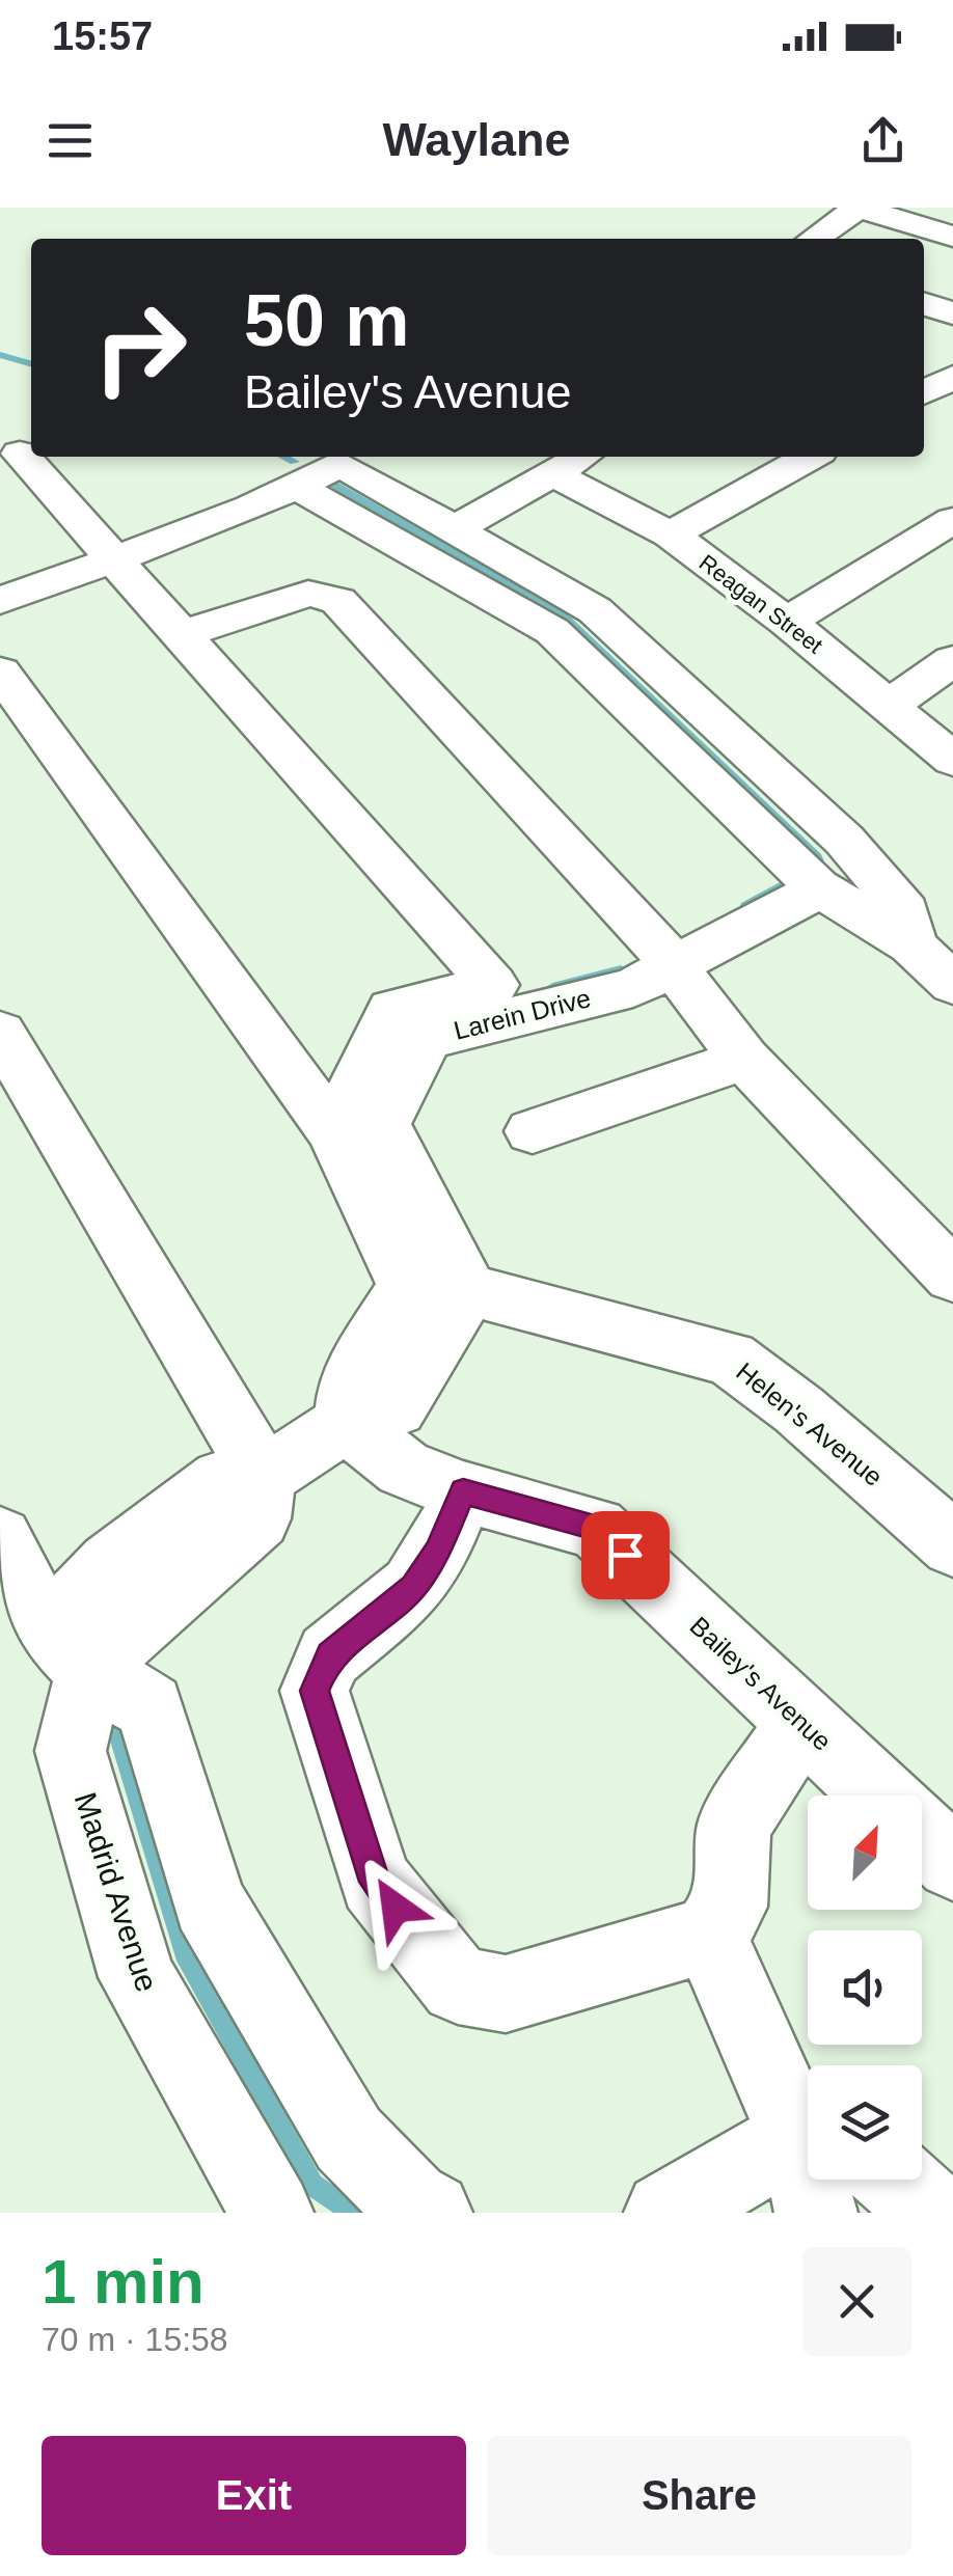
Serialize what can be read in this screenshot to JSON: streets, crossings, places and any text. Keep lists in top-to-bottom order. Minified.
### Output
{"streets":{"street":["Reagan Street","Larein Drive","Helen's Avenue","Bailey's Avenue","Madrid Avenue"]},"crossings":[["Larein Drive","Helen's Avenue"]],"north":"top right","page":{"status":"15:57","header":"Waylane","turn":["50 m","Bailey's Avenue"],"heading":["1 min","70 m · 15:58"],"buttons":["Exit","Share"]}}
